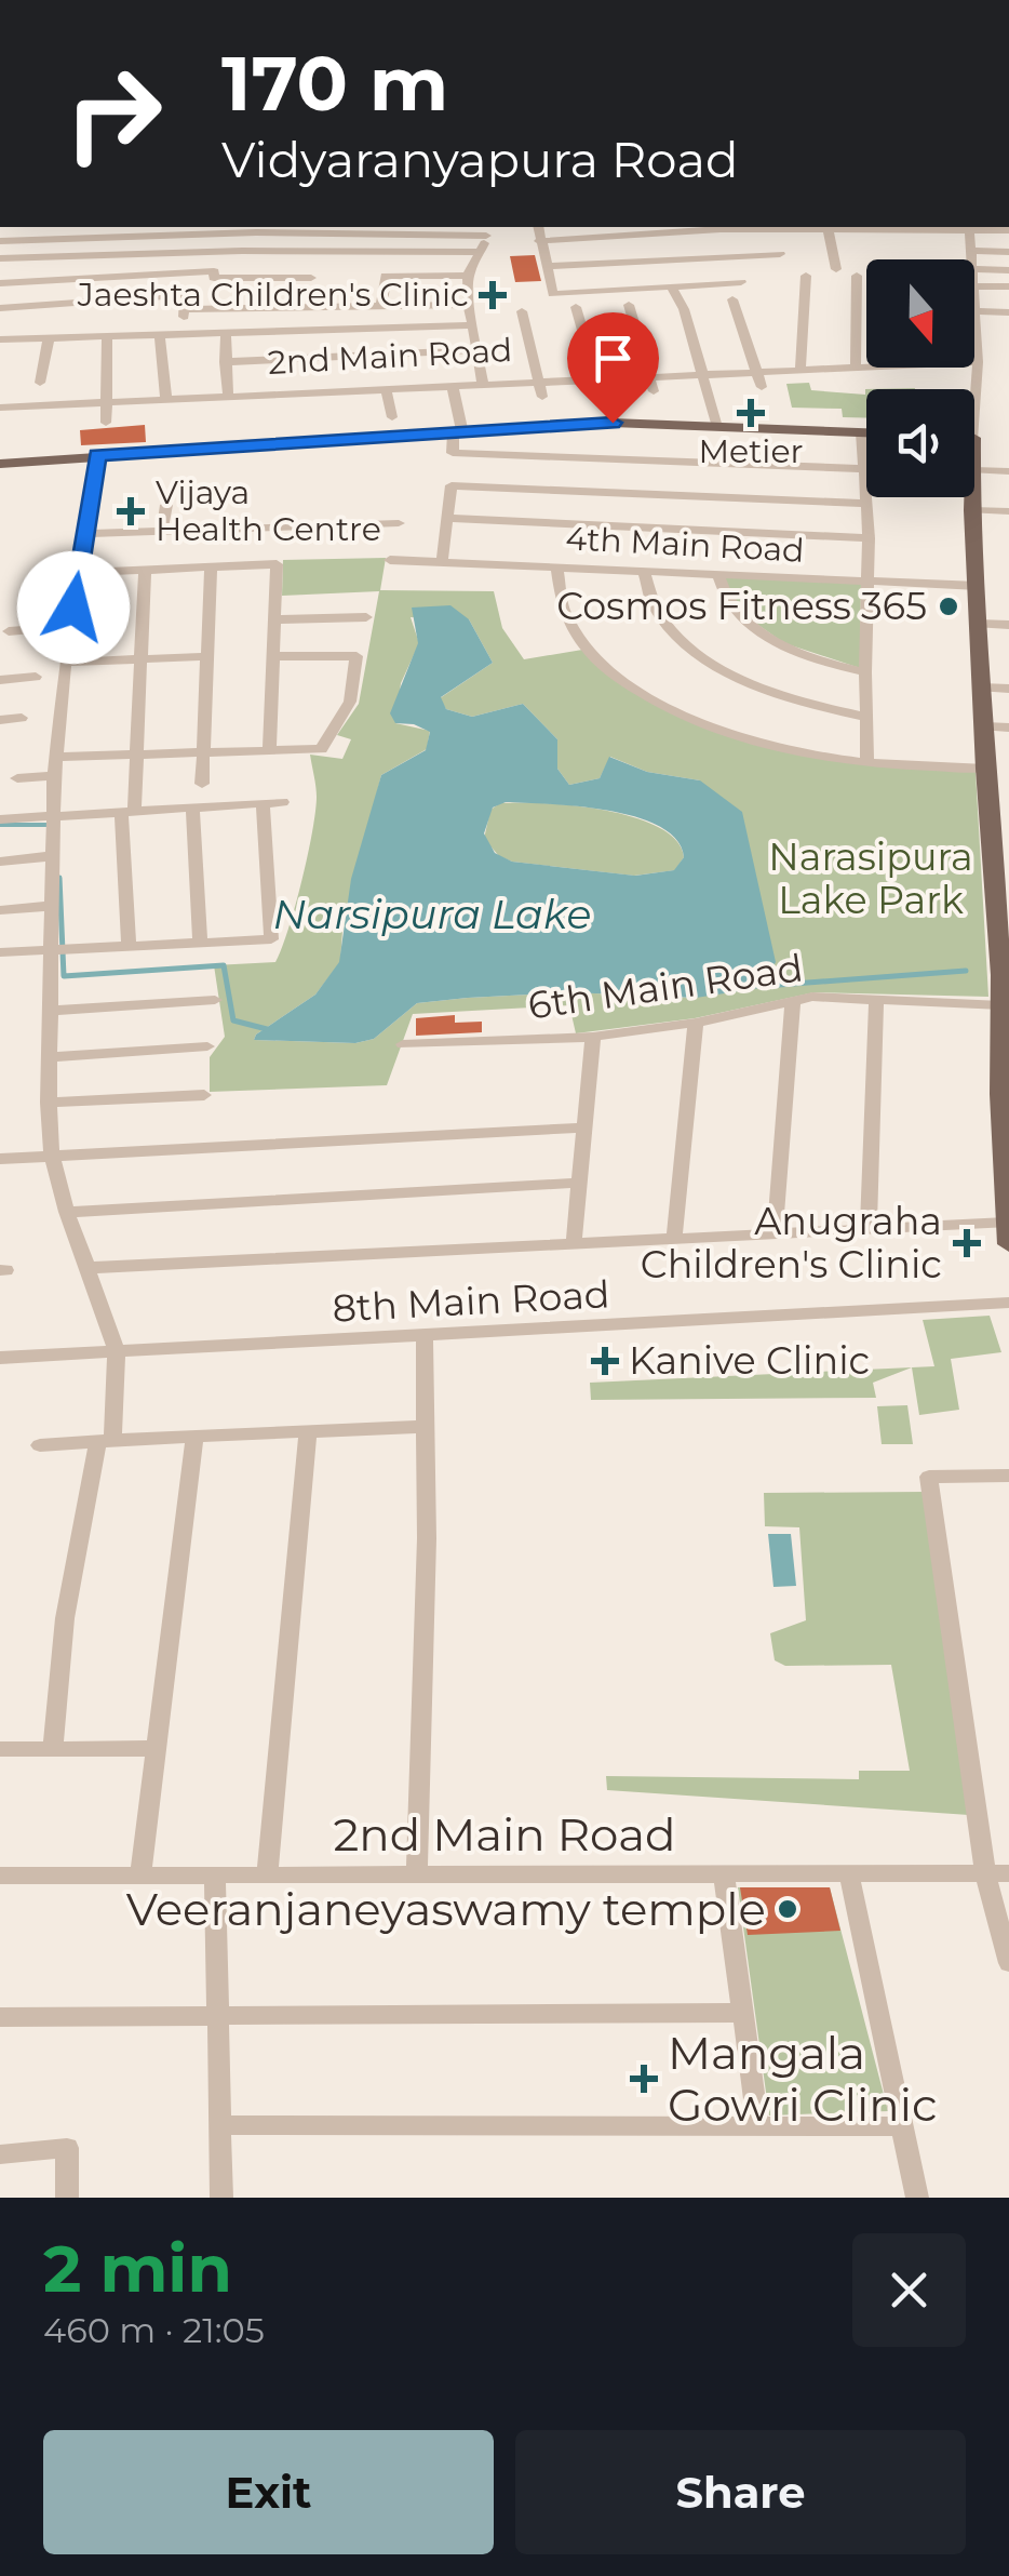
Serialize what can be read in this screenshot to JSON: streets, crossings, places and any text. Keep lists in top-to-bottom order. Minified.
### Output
{"streets":{"street":["2nd Main Road","4th Main Road","6th Main Road","8th Main Road"]},"water":["Narsipura Lake"],"parks":["Narasipura Lake Park"],"places":{"health":["Jaeshta Children's Clinic","Metier","Vijaya Health Centre","Anugraha Children's Clinic","Kanive Clinic","Mangala Gowri Clinic"],"other":["Cosmos Fitness 365","Veeranjaneyaswamy temple"]},"north":"bottom","page":{"turn":["170 m","Vidyaranyapura Road"],"heading":["2 min","460 m · 21:05"],"buttons":["Exit","Share"]}}
